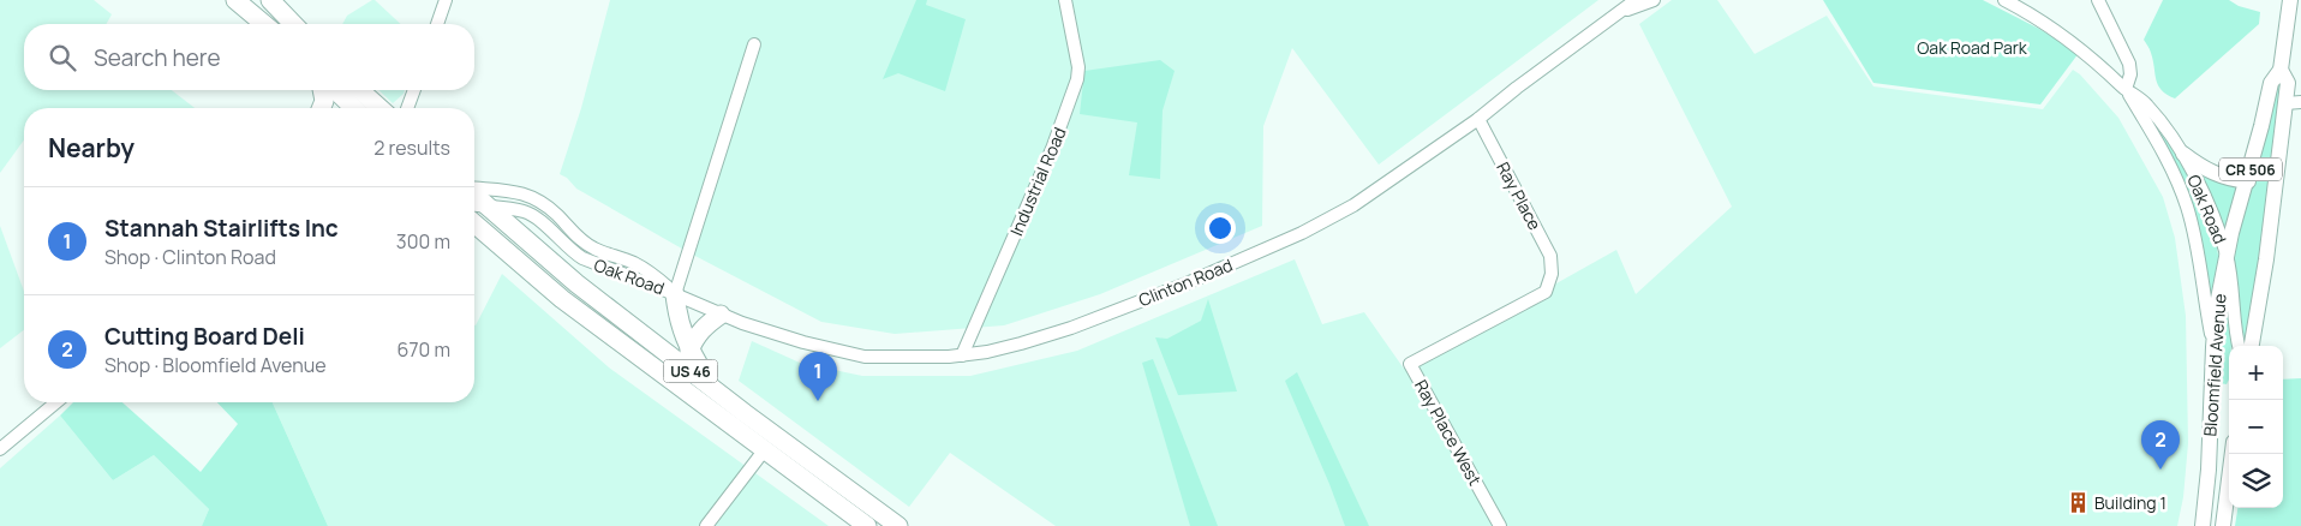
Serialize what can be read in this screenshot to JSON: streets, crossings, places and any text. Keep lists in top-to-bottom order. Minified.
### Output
{"streets":{"highway":["US 46"],"main road":["CR 506","Bloomfield Avenue"],"street":["Industrial Road","Ray Place","Oak Road","Clinton Road","Ray Place West"]},"crossings":[["Industrial Road","Clinton Road"],["Ray Place","Clinton Road"],["Ray Place","Ray Place West"],["Oak Road","Clinton Road"],["Oak Road","Bloomfield Avenue"],["Oak Road","US 46"]],"parks":["Oak Road Park"],"places":{"building":["Building 1"]},"page":{"search":"Search here","heading":["Nearby","2 results"],"list":[{"mark":"1","name":"Stannah Stairlifts Inc","note":"Shop · Clinton Road","value":"300 m"},{"mark":"2","name":"Cutting Board Deli","note":"Shop · Bloomfield Avenue","value":"670 m"}],"map_buttons":["+","−"],"pins":["1","2"]}}
